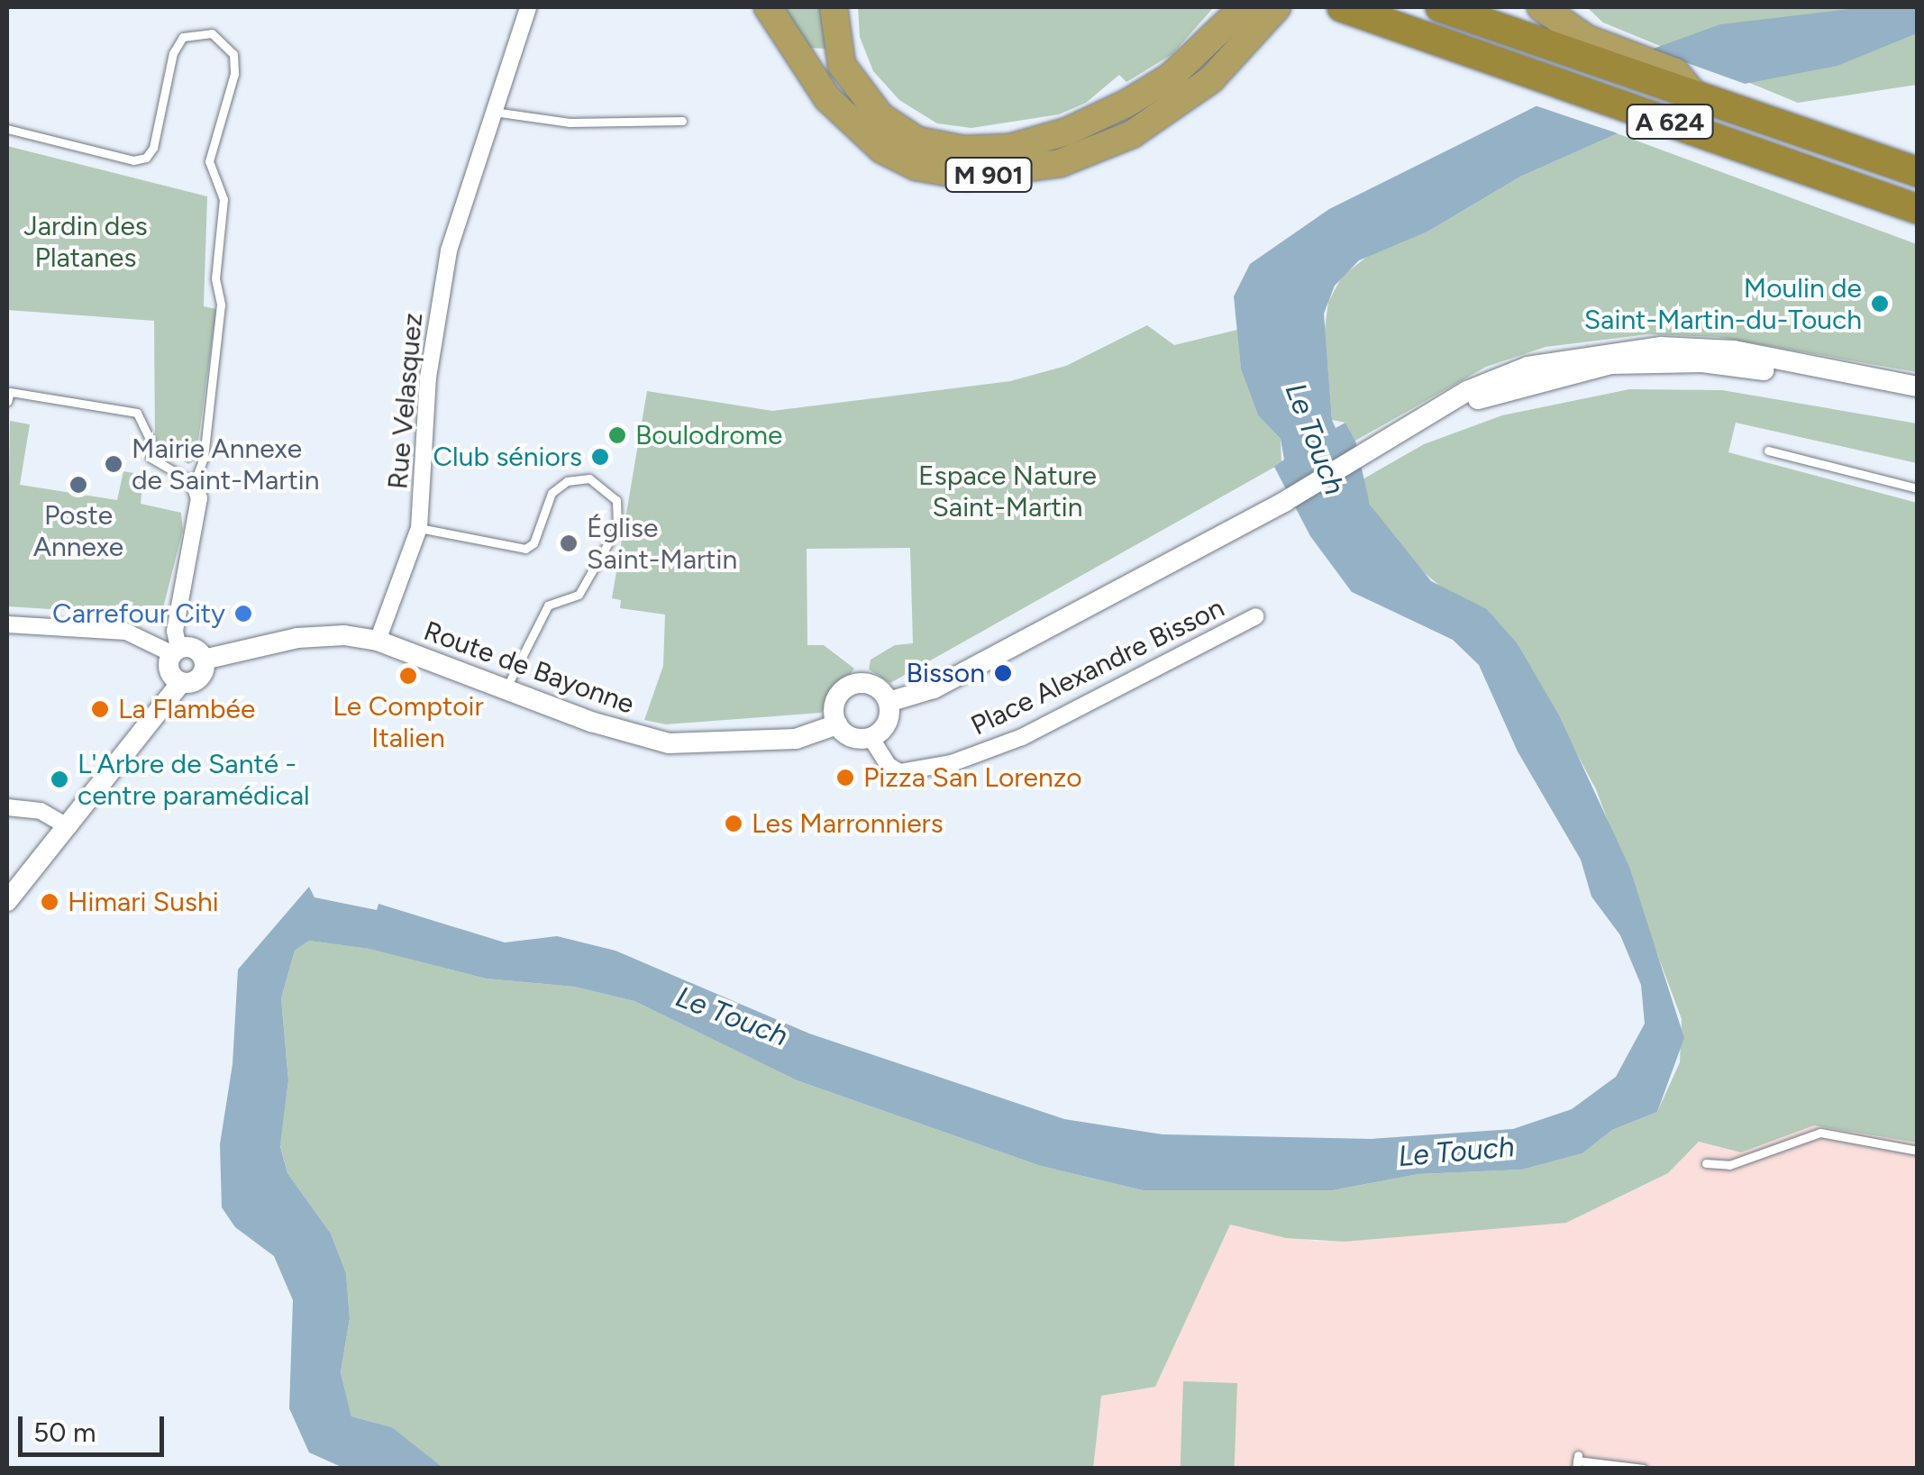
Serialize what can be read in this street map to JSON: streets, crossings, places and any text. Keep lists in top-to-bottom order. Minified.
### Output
{"streets":{"highway":["A 624","M 901"],"street":["Rue Velasquez","Place Alexandre Bisson","Route de Bayonne"]},"crossings":[["Rue Velasquez","Route de Bayonne"],["Place Alexandre Bisson","Route de Bayonne"]],"water":["Le Touch"],"parks":["Jardin des Platanes","Espace Nature Saint-Martin"],"places":["Moulin de Saint-Martin-du-Touch","Boulodrome","Club séniors","Mairie Annexe de Saint-Martin","Poste Annexe","Église Saint-Martin","Carrefour City","Bisson","Le Comptoir Italien","La Flambée","Pizza San Lorenzo","L'Arbre de Santé - centre paramédical","Les Marronniers","Himari Sushi"],"scale_bar":"50 m"}
